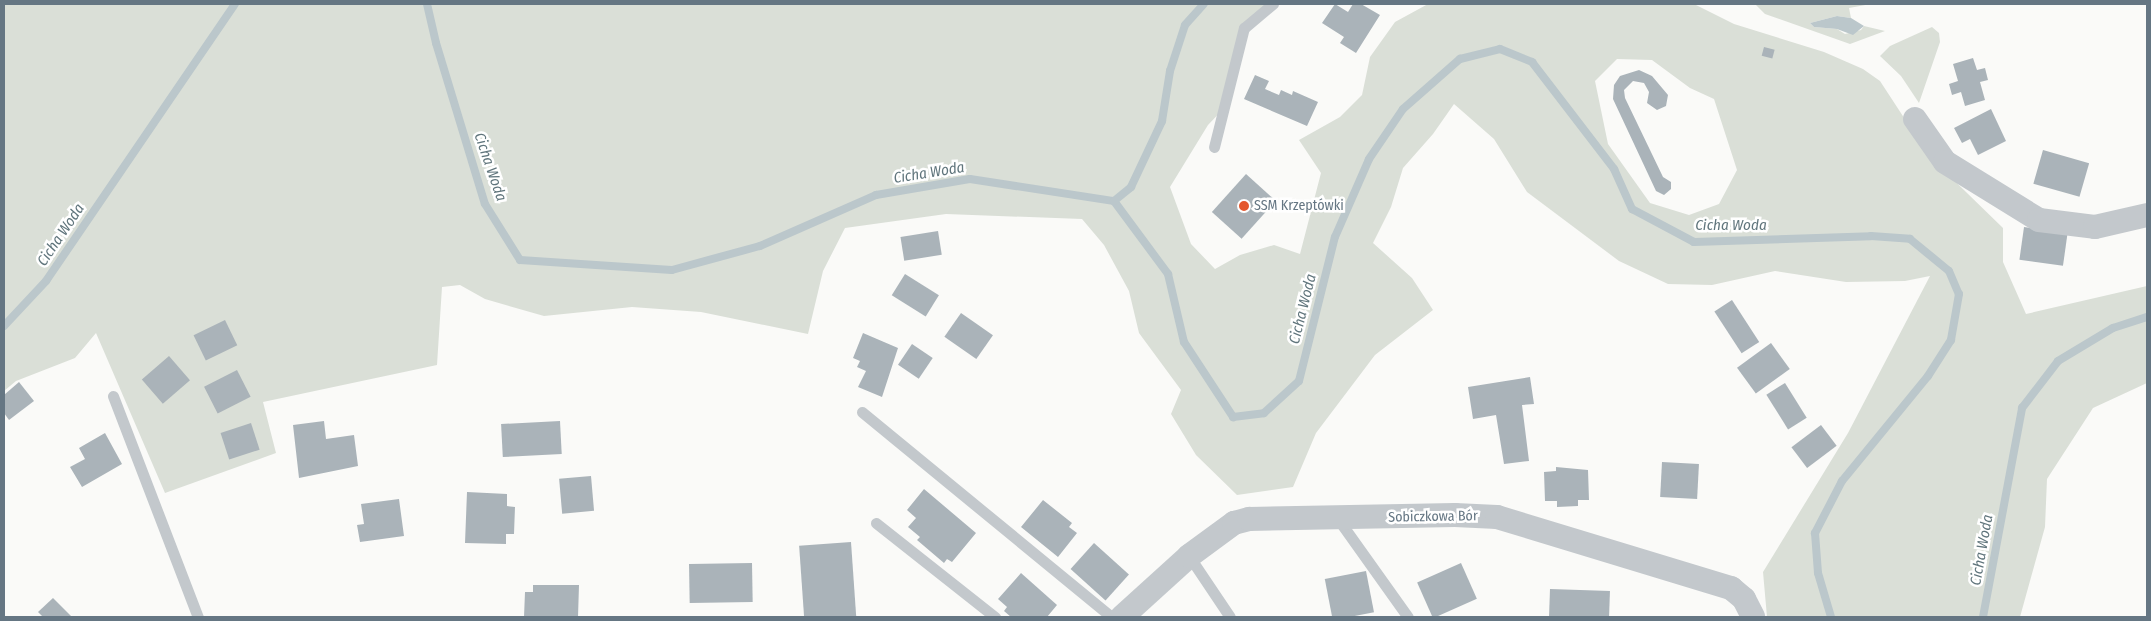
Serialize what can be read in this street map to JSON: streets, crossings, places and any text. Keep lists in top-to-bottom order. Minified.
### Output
{"streets":{"street":["Sobiczkowa Bór"]},"water":["Cicha Woda"],"places":["SSM Krzeptówki"]}
